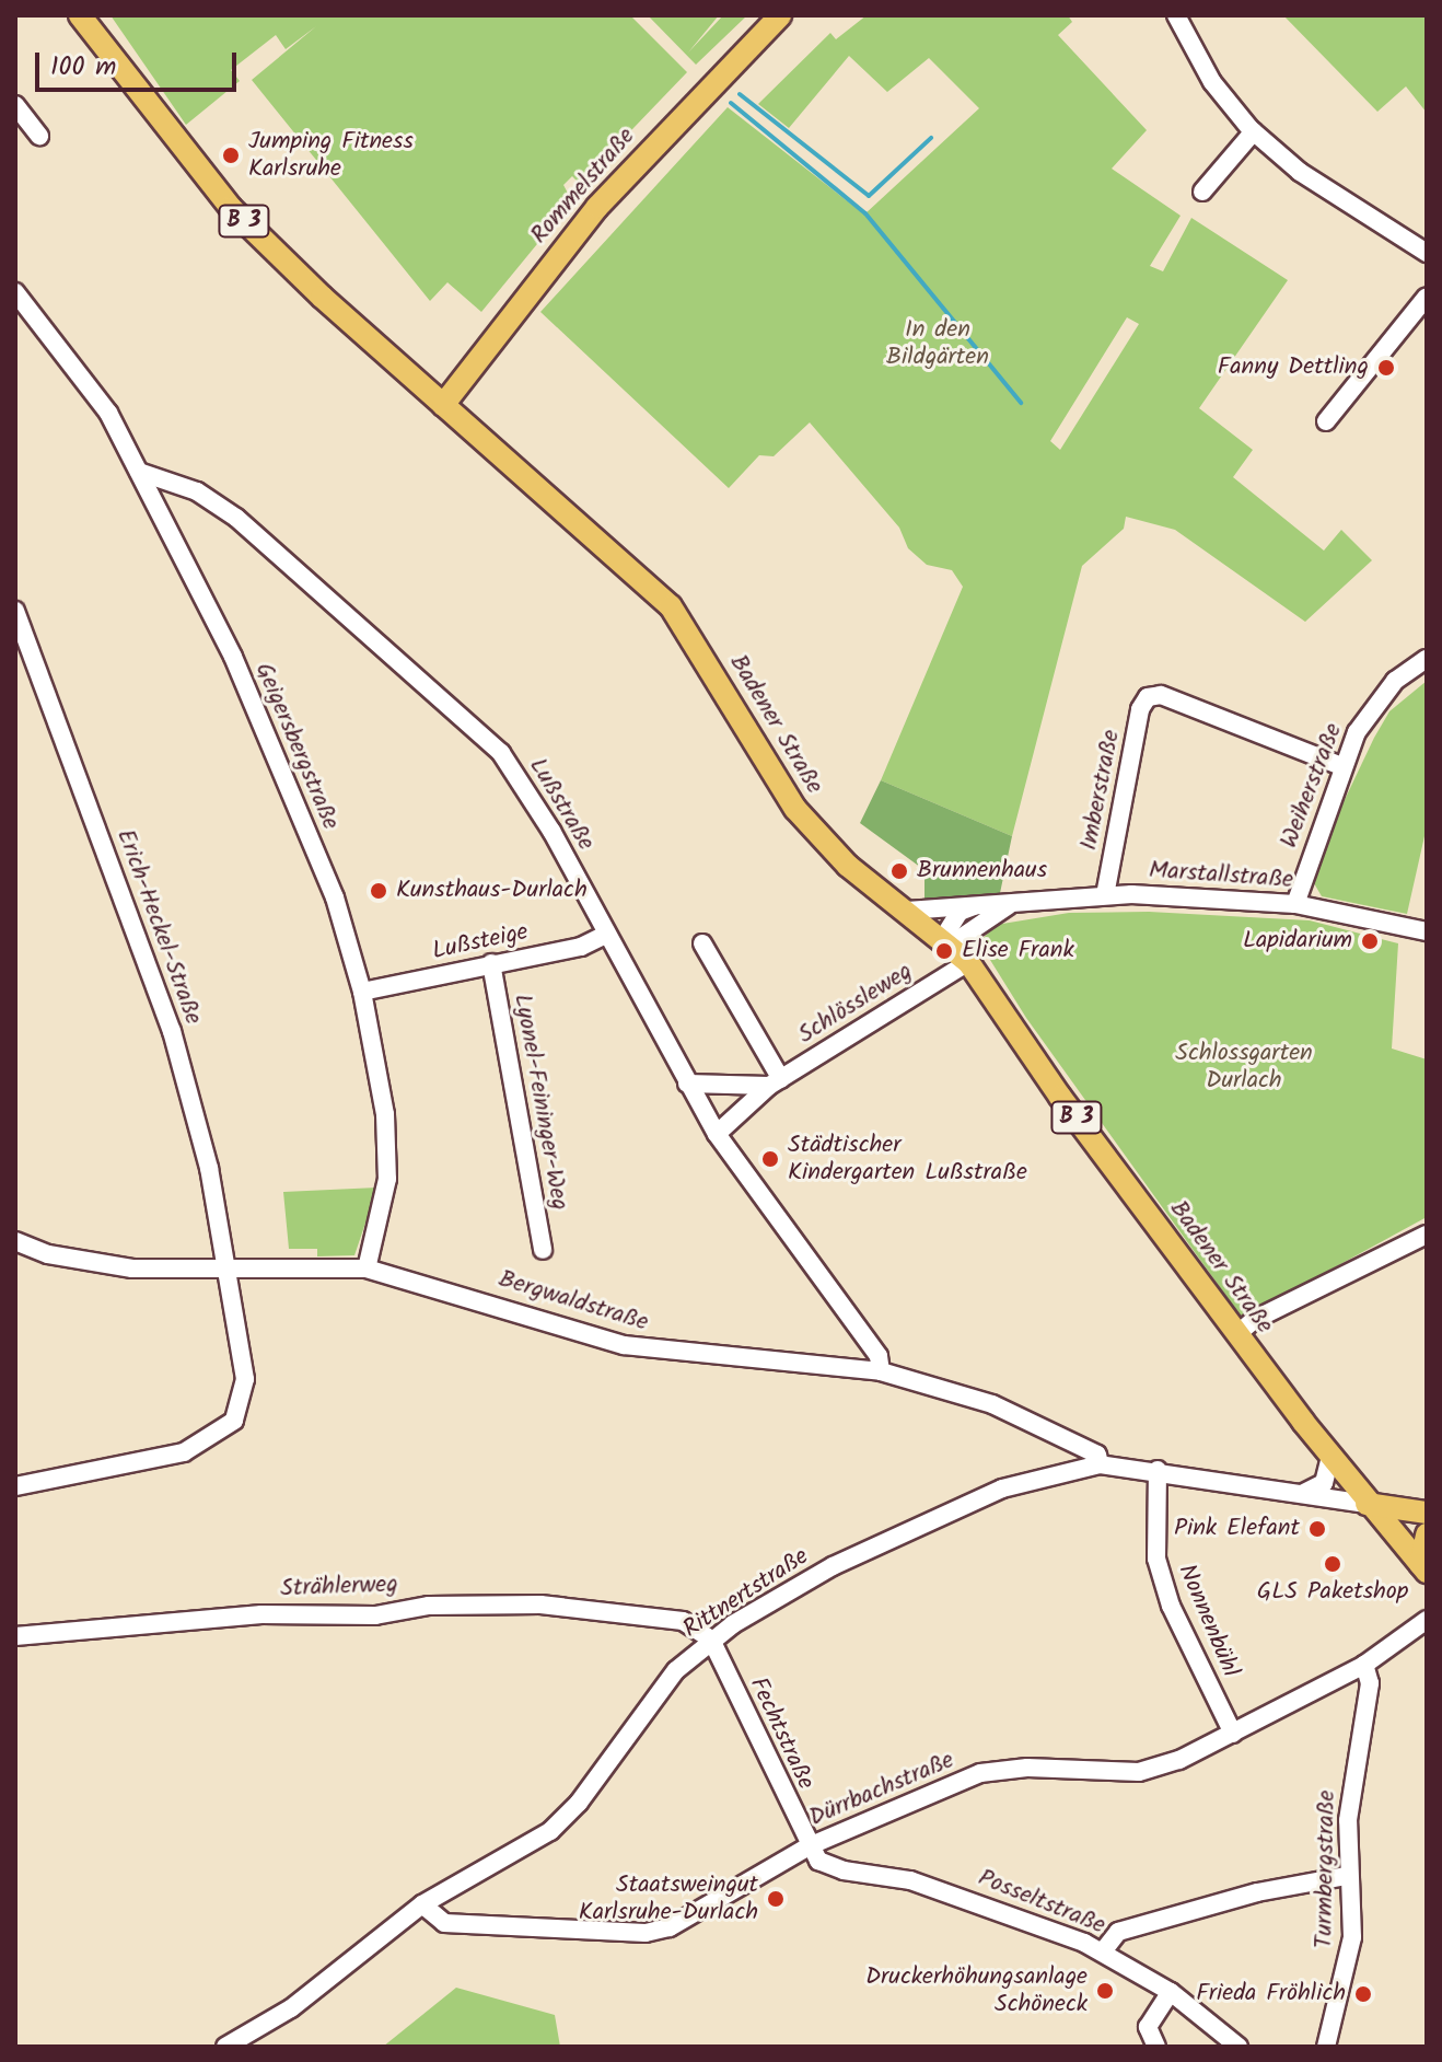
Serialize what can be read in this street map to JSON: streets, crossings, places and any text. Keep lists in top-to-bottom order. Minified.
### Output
{"streets":{"main road":["Rommelstraße","B 3","Badener Straße"],"street":["Geigersbergstraße","Weiherstraße","Imberstraße","Lußstraße","Marstallstraße","Erich-Heckel-Straße","Lußsteige","Schlössleweg","Lyonel-Feininger-Weg","Bergwaldstraße","Strählerweg","Rittnertstraße","Nonnenbühl","Fechtstraße","Dürrbachstraße","Turmbergstraße","Posseltstraße"]},"crossings":[["Rommelstraße","Badener Straße"],["B 3","Badener Straße"],["B 3","Rittnertstraße"],["Badener Straße","Marstallstraße"],["Badener Straße","Schlössleweg"],["Badener Straße","Rittnertstraße"],["Geigersbergstraße","Lußstraße"],["Geigersbergstraße","Lußsteige"],["Geigersbergstraße","Bergwaldstraße"],["Weiherstraße","Imberstraße"],["Weiherstraße","Marstallstraße"],["Imberstraße","Marstallstraße"],["Lußstraße","Lußsteige"],["Lußstraße","Schlössleweg"],["Lußstraße","Bergwaldstraße"],["Erich-Heckel-Straße","Bergwaldstraße"],["Lußsteige","Lyonel-Feininger-Weg"],["Bergwaldstraße","Rittnertstraße"],["Strählerweg","Rittnertstraße"],["Strählerweg","Fechtstraße"],["Rittnertstraße","Nonnenbühl"],["Rittnertstraße","Fechtstraße"],["Rittnertstraße","Dürrbachstraße"],["Nonnenbühl","Dürrbachstraße"],["Fechtstraße","Dürrbachstraße"],["Fechtstraße","Posseltstraße"],["Dürrbachstraße","Turmbergstraße"],["Dürrbachstraße","Posseltstraße"]],"parks":["In den Bildgärten","Schlossgarten Durlach"],"places":["Jumping Fitness Karlsruhe","Fanny Dettling","Brunnenhaus","Kunsthaus-Durlach","Lapidarium","Elise Frank","Städtischer Kindergarten Lußstraße","Pink Elefant","GLS Paketshop","Staatsweingut Karlsruhe-Durlach","Druckerhöhungsanlage Schöneck","Frieda Fröhlich"],"scale_bar":"100 m"}
